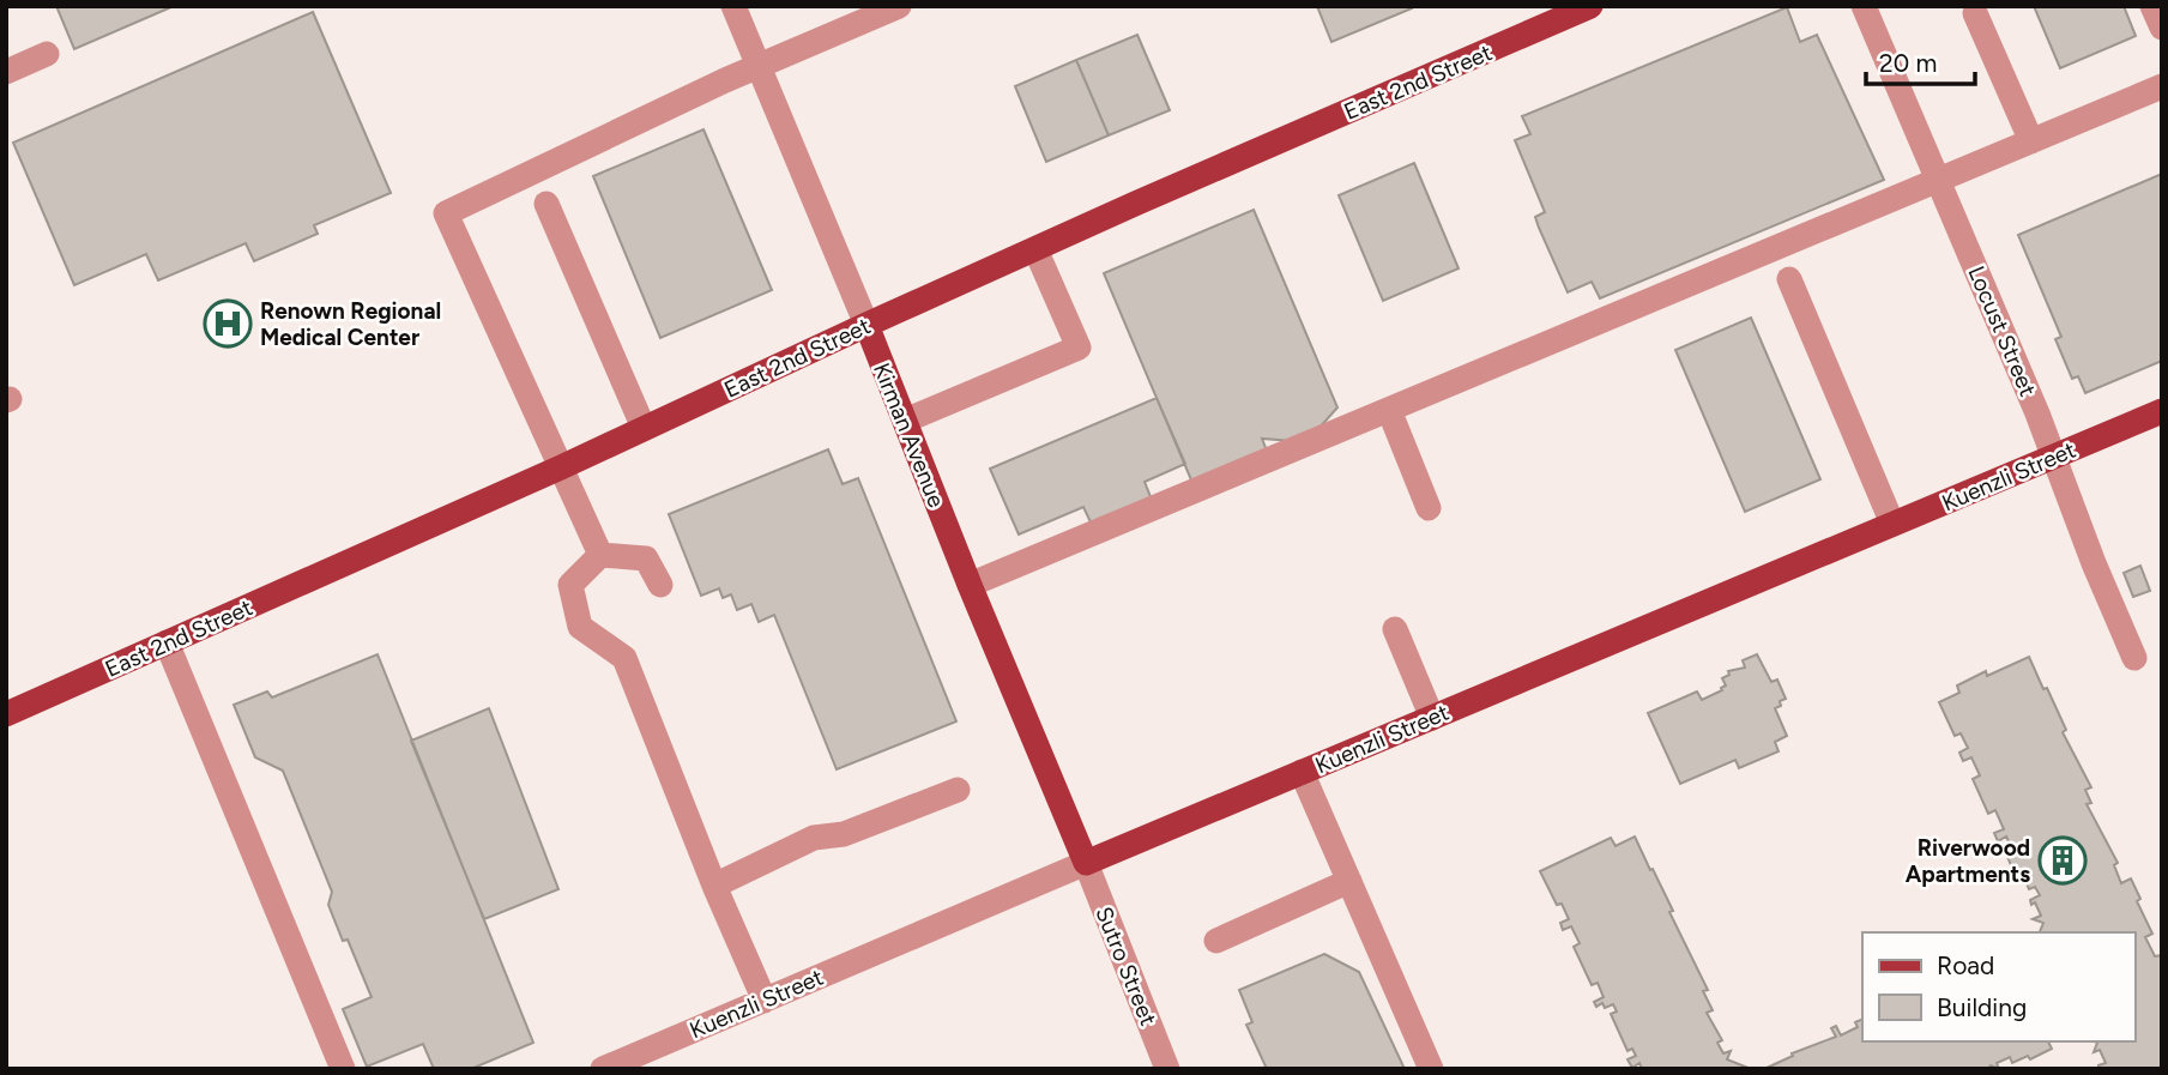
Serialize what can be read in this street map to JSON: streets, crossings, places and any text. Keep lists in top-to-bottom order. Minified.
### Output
{"streets":{"main road":["East 2nd Street","Kirman Avenue","Kuenzli Street"],"street":["Locust Street","Sutro Street"]},"crossings":[["East 2nd Street","Kirman Avenue"],["Locust Street","Kuenzli Street"],["Kirman Avenue","Kuenzli Street"],["Kirman Avenue","Sutro Street"],["Kuenzli Street","Sutro Street"]],"places":{"hospital":["Renown Regional Medical Center"],"building":["Riverwood Apartments"]},"legend":["Road","Building"],"scale_bar":"20 m"}
